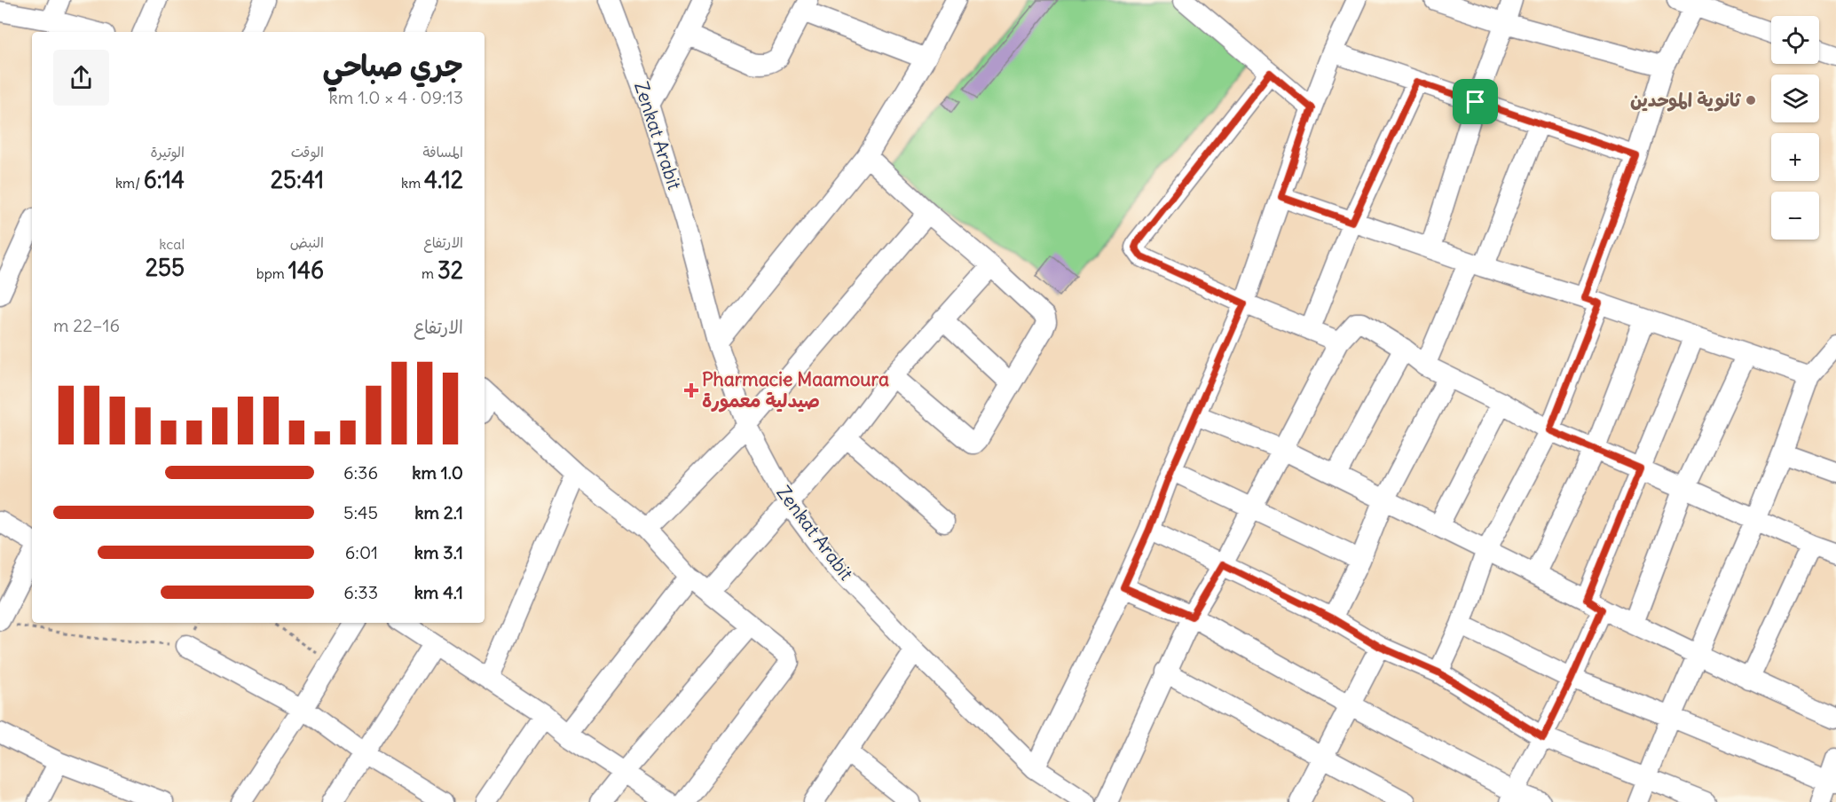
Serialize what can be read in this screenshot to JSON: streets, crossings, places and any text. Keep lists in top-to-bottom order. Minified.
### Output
{"streets":{"street":["Zenkat Arabit"]},"places":{"other":["ثانوية الموحدين"],"health":["Pharmacie Maamoura صيدلية معمورة"]},"page":{"map_buttons":["+","−"],"heading":["جري صباحي","09:13 · 4 × 1.0 km"],"stats":[["المسافة","4.12 km"],["الوقت","25:41"],["الوتيرة","6:14 /km"],["الارتفاع","32 m"],["النبض","146 bpm"],["kcal","255"]],"chart":["الارتفاع","16–22 m"],"list":[{"name":"1.0 km","note":"6:36"},{"name":"2.1 km","note":"5:45"},{"name":"3.1 km","note":"6:01"},{"name":"4.1 km","note":"6:33"}]}}
